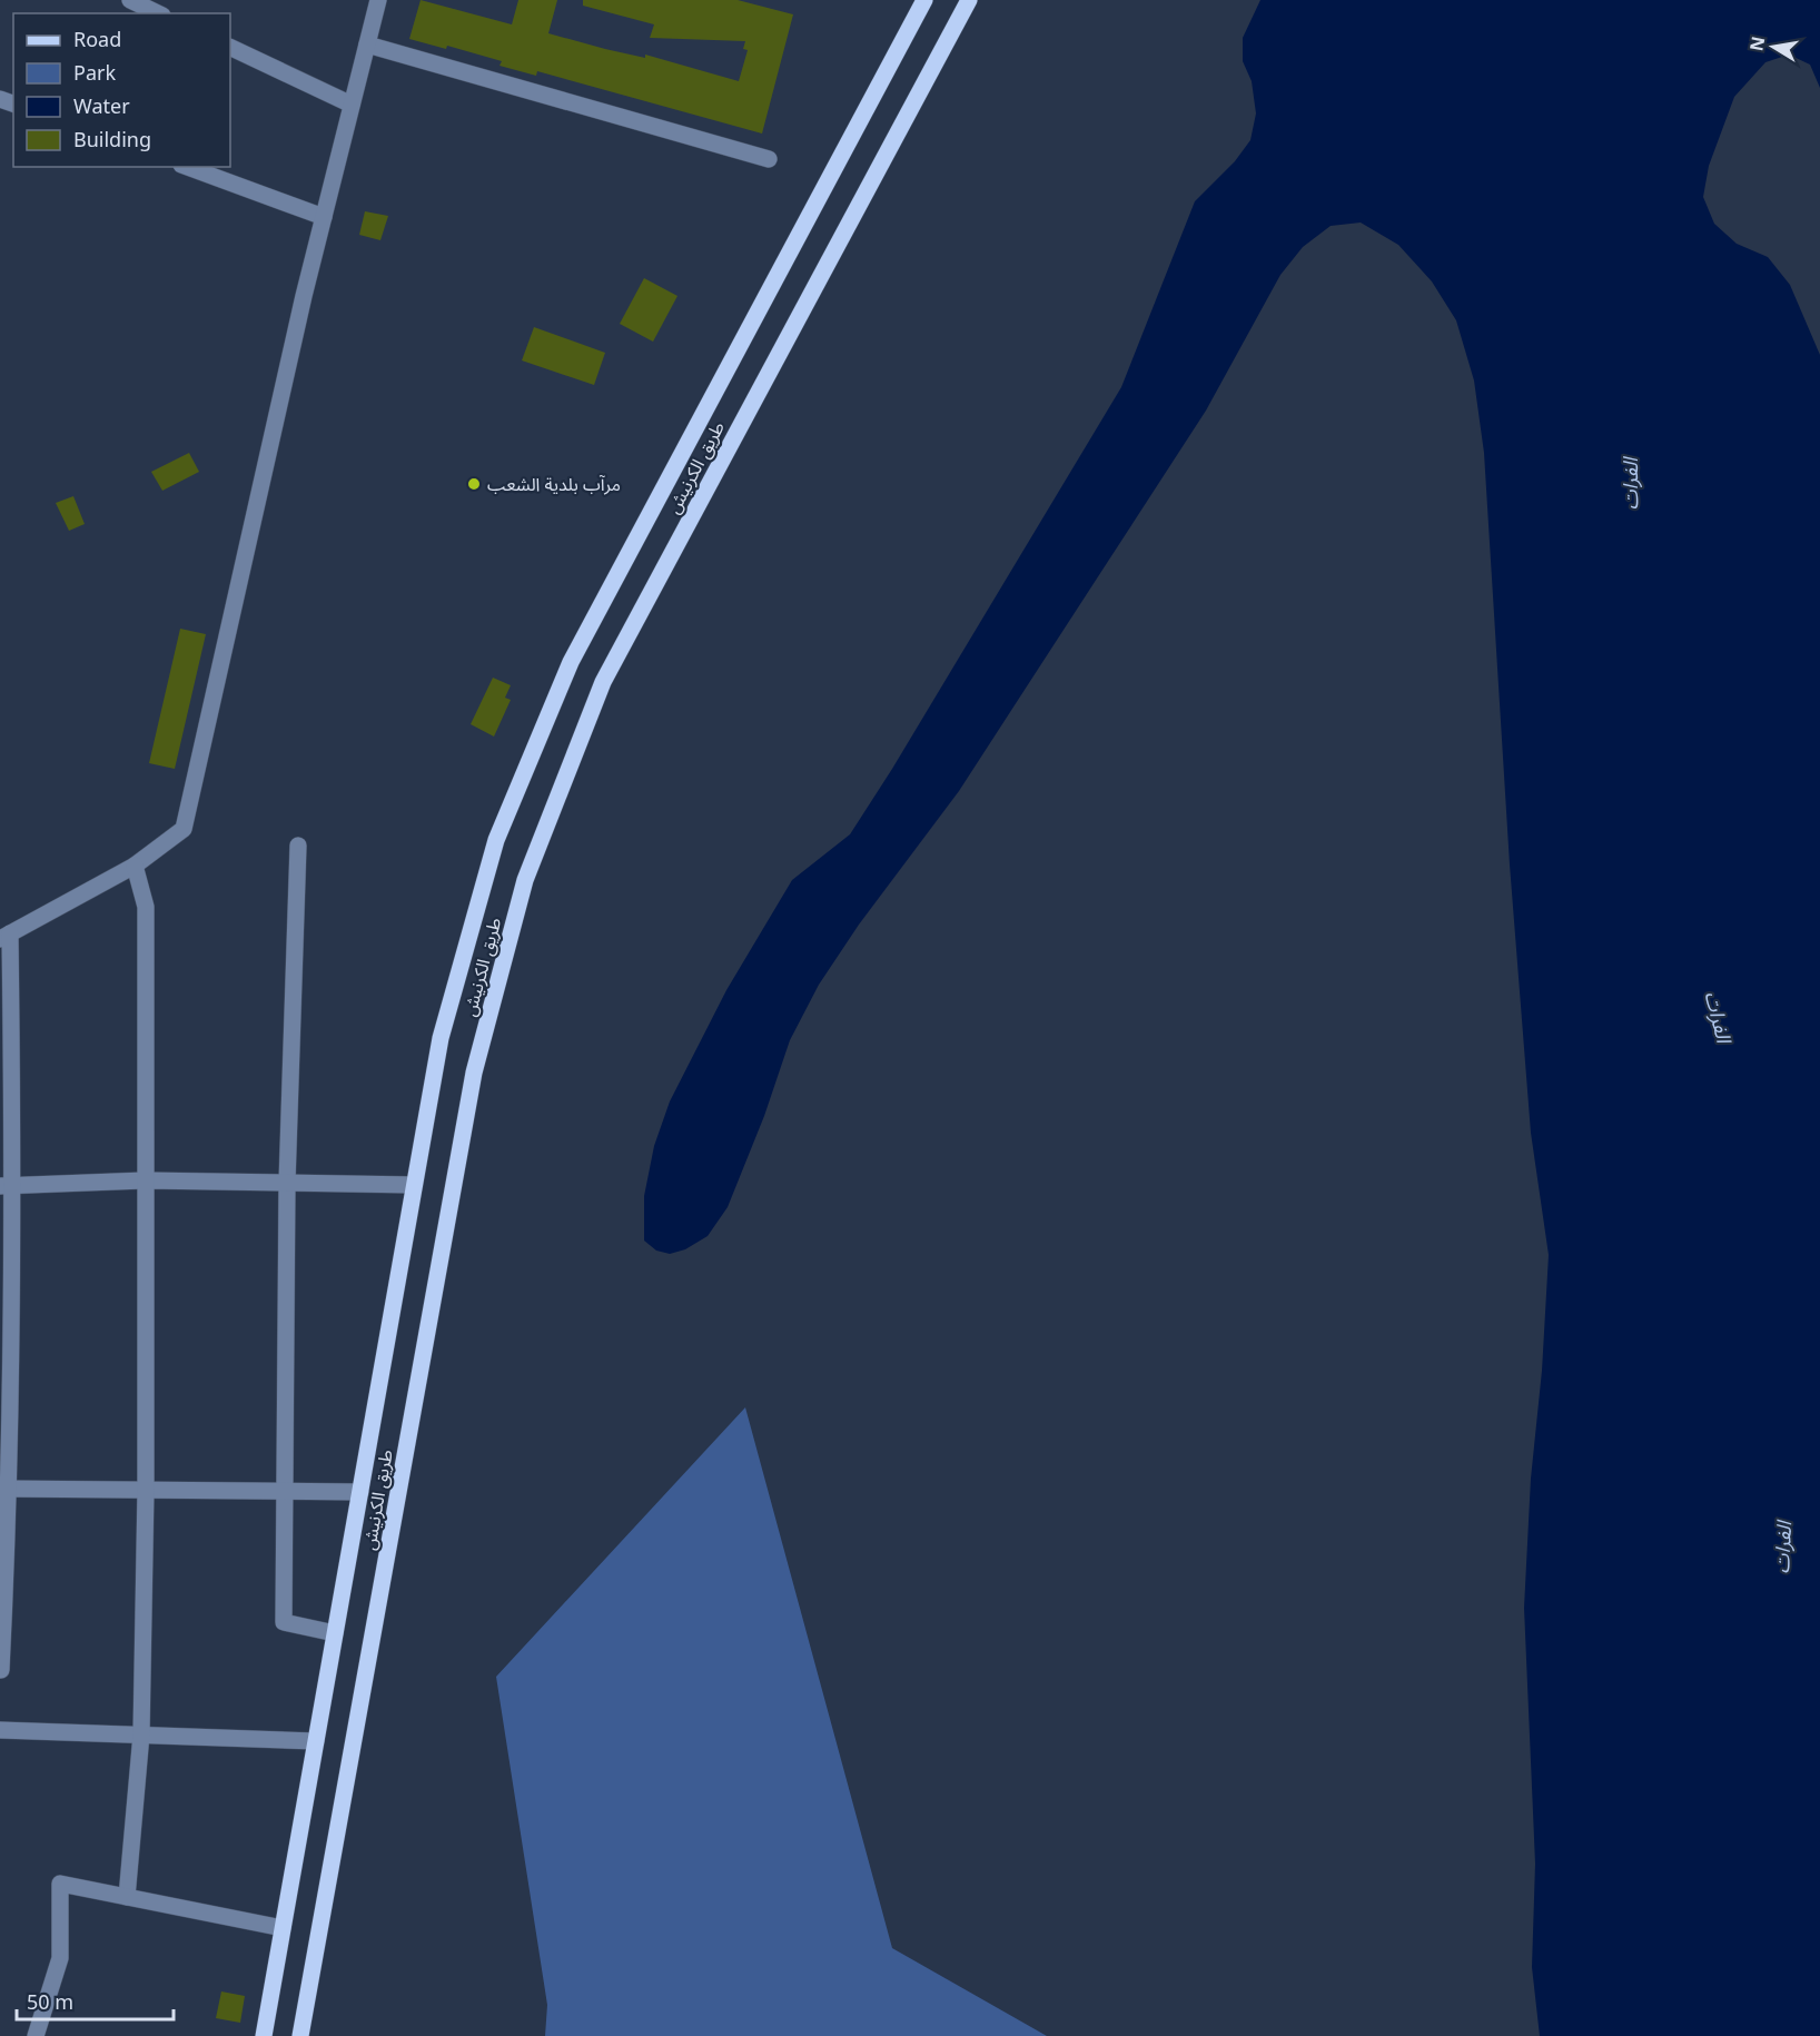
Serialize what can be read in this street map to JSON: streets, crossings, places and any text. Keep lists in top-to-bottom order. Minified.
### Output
{"streets":{"main road":["طريق الكرنيش"]},"water":["الفرات"],"places":["مرآب بلدية الشعب"],"legend":["Road","Park","Water","Building"],"scale_bar":"50 m","north":"left"}
